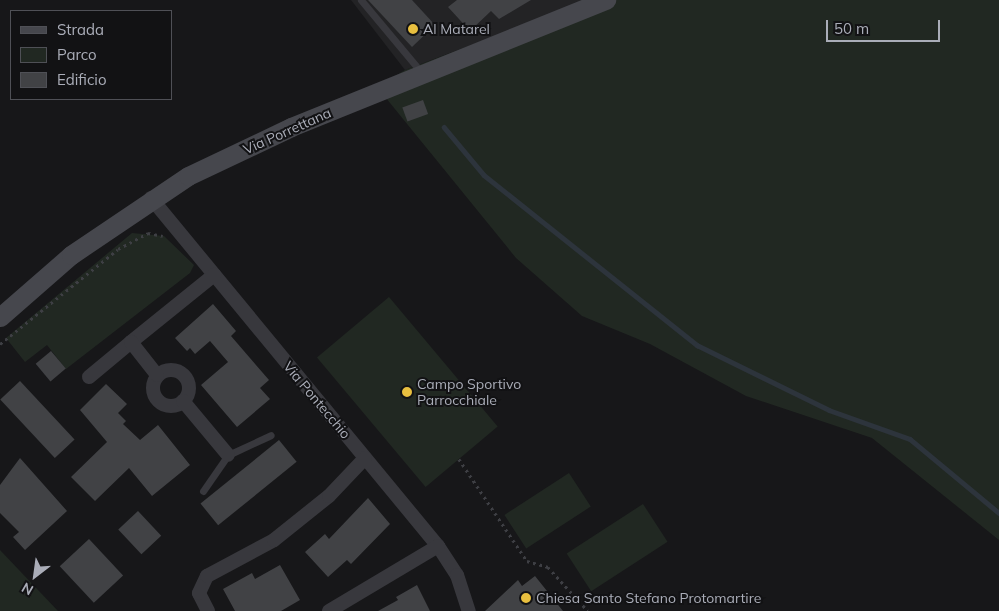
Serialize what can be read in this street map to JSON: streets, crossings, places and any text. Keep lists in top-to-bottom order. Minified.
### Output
{"streets":{"main road":["Via Porrettana"],"street":["Via Pontecchio"]},"crossings":[["Via Porrettana","Via Pontecchio"]],"places":["Al Matarel","Campo Sportivo Parrocchiale","Chiesa Santo Stefano Protomartire"],"legend":["Strada","Parco","Edificio"],"scale_bar":"50 m","north":"bottom left"}
